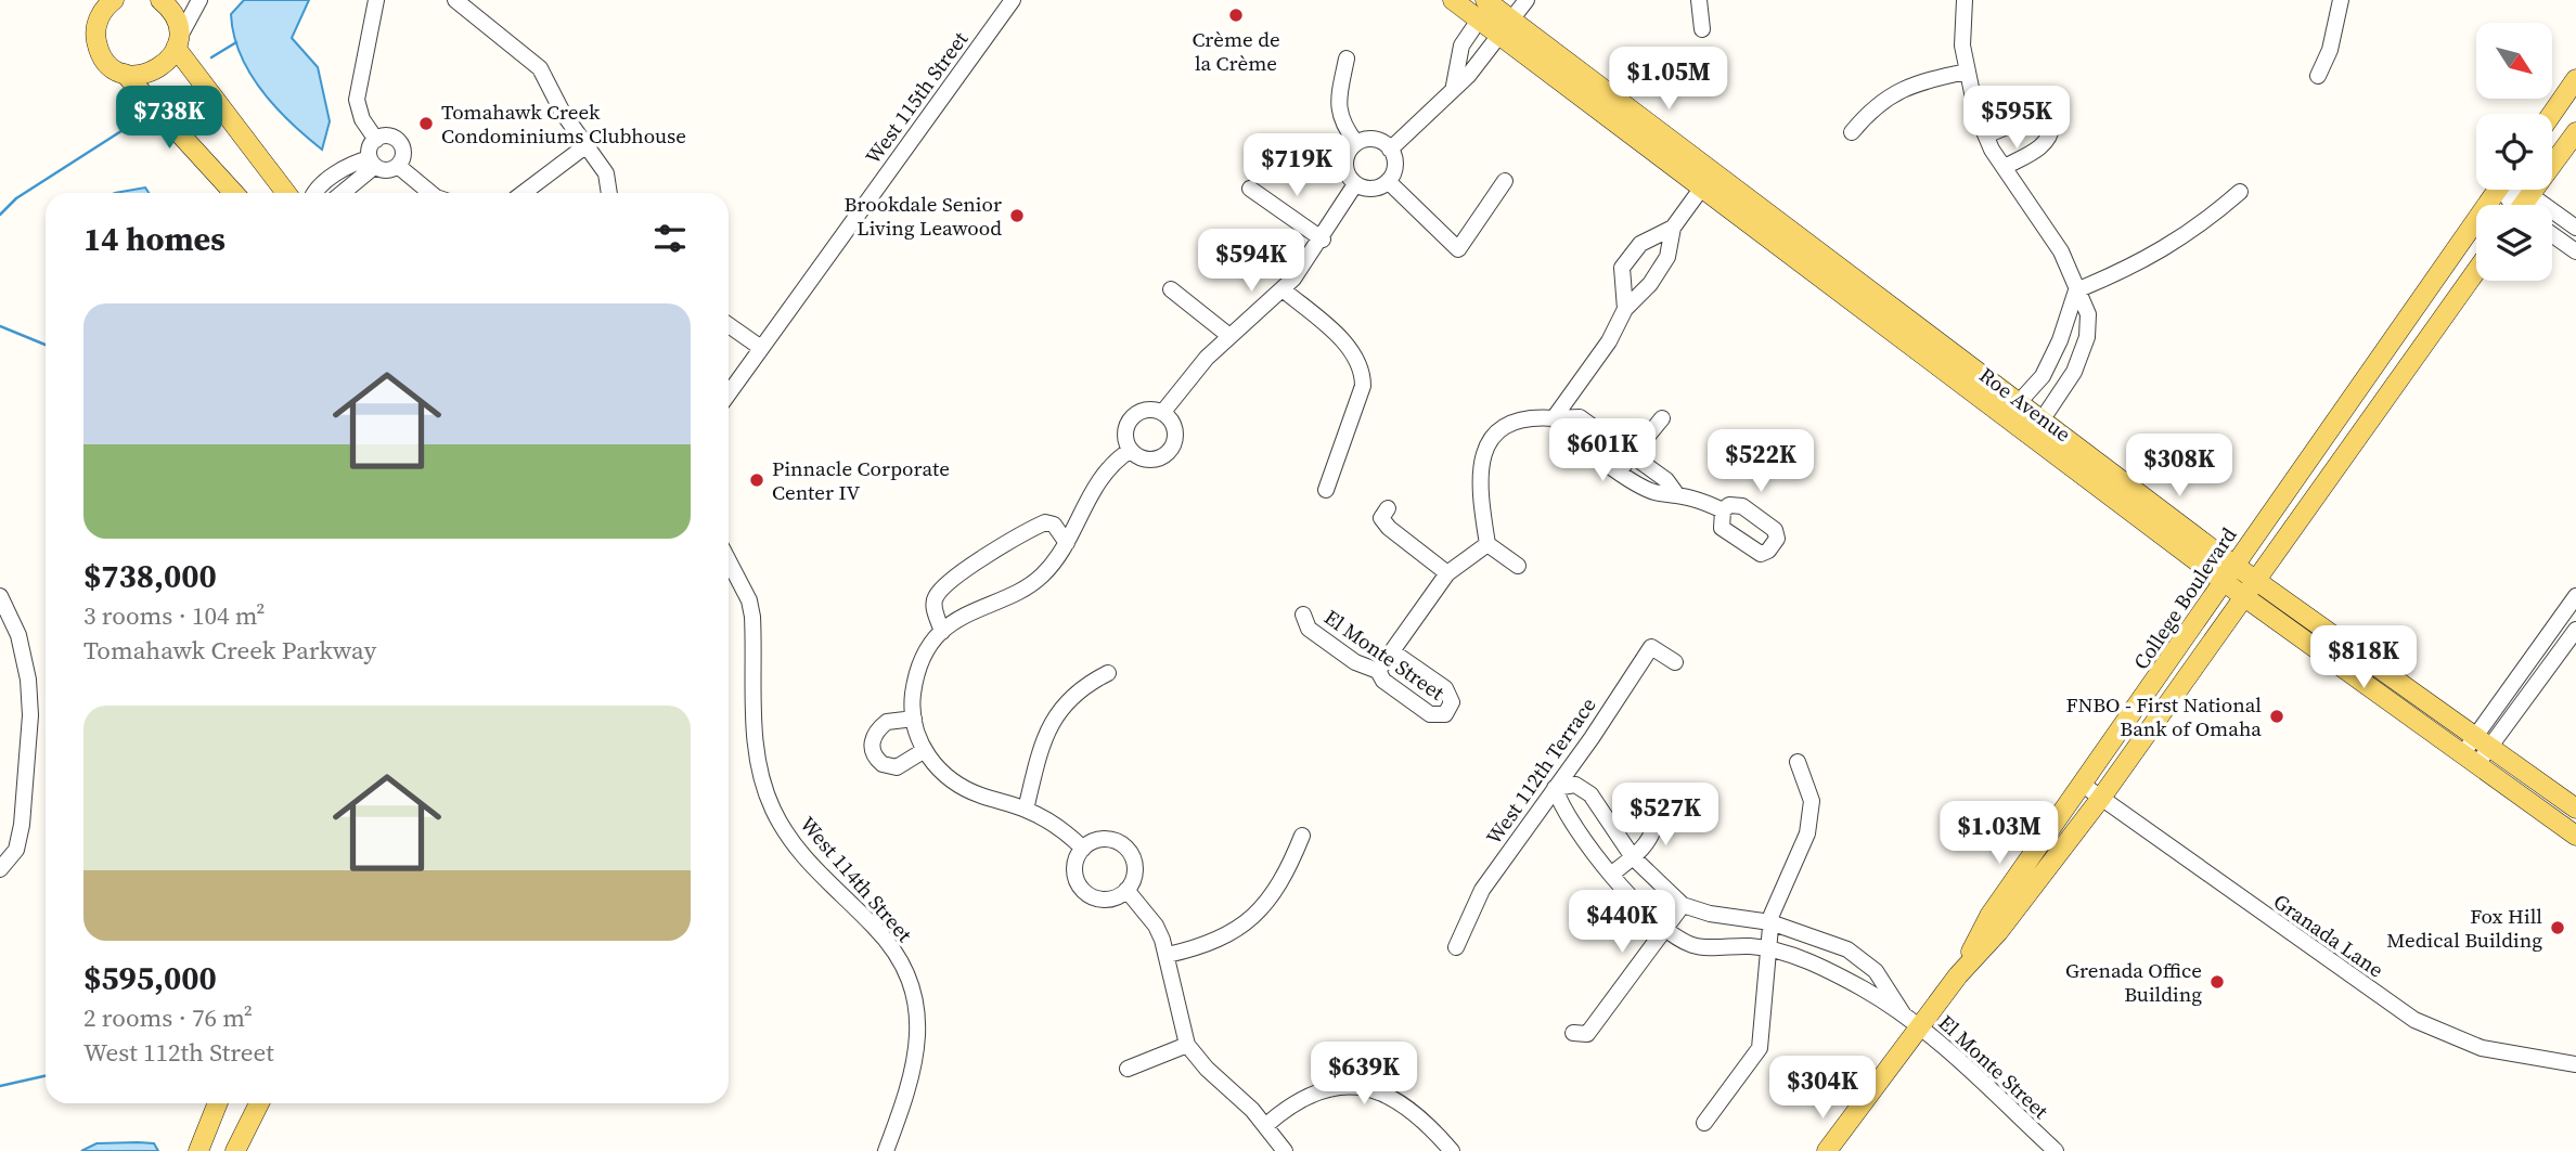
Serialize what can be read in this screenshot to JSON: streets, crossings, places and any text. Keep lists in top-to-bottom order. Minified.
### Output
{"streets":{"main road":["Roe Avenue","College Boulevard"],"street":["West 115th Street","El Monte Street","West 112th Terrace","West 114th Street","Granada Lane"]},"crossings":[["Roe Avenue","College Boulevard"],["College Boulevard","El Monte Street"],["College Boulevard","Granada Lane"],["El Monte Street","West 112th Terrace"]],"places":["Crème de la Crème","Tomahawk Creek Condominiums Clubhouse","Brookdale Senior Living Leawood","Pinnacle Corporate Center IV","FNBO - First National Bank of Omaha","Fox Hill Medical Building","Grenada Office Building"],"north":"bottom right","page":{"price":["$1.05M","$738K","$595K","$719K","$594K","$601K","$522K","$308K","$818K","$527K","$1.03M","$440K","$639K","$304K"],"heading":"14 homes","list":[{"name":"$738,000","note":"3 rooms · 104 m² · Tomahawk Creek Parkway"},{"name":"$595,000","note":"2 rooms · 76 m² · West 112th Street"}]}}
